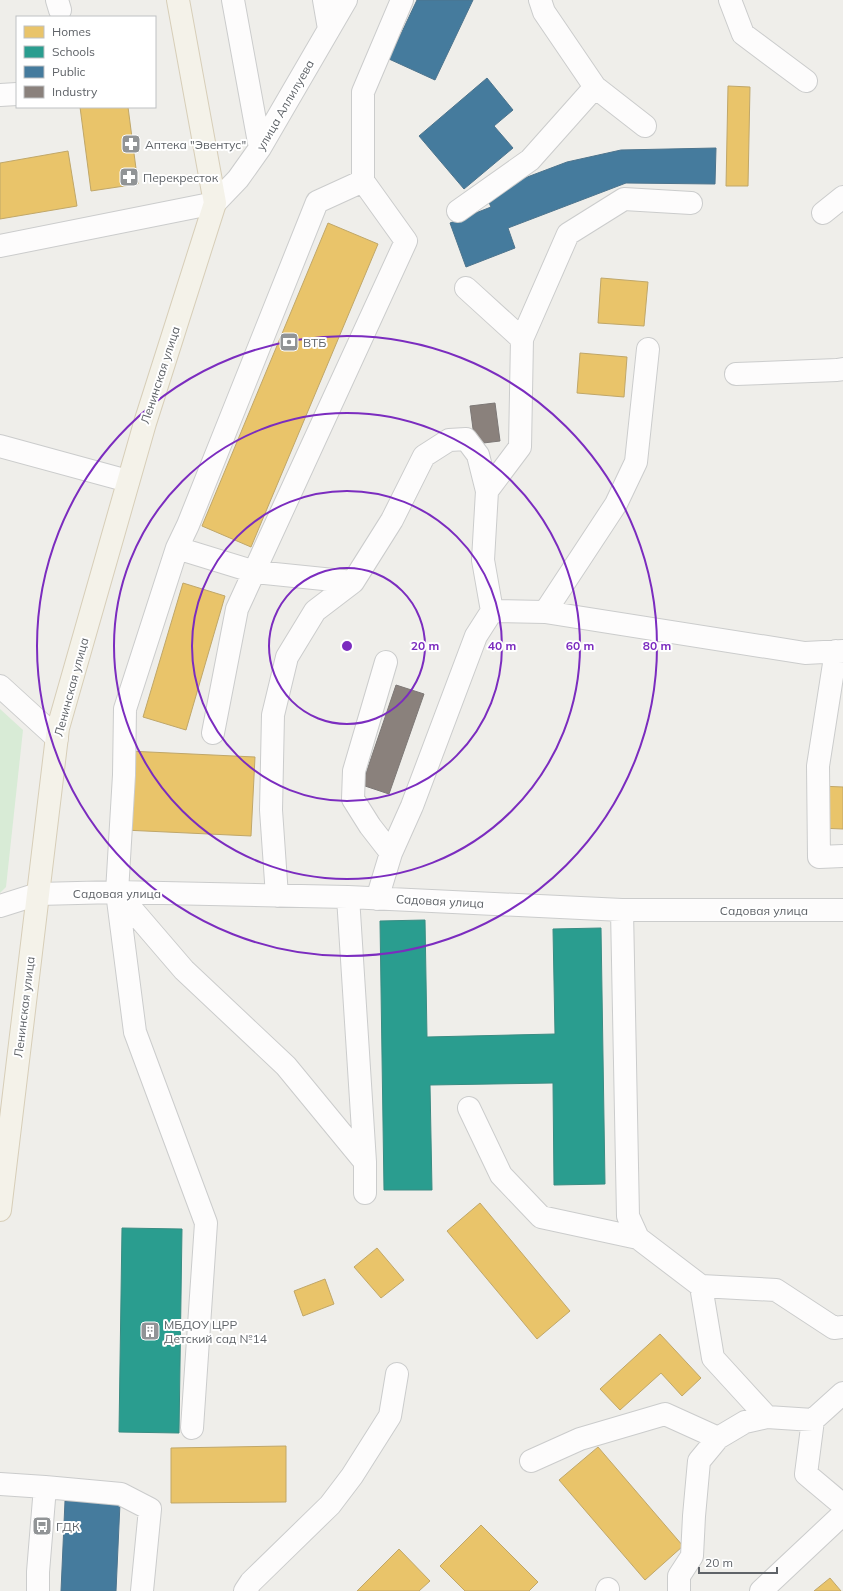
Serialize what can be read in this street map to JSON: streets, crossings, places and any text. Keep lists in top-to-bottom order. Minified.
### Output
{"streets":{"main road":["Ленинская улица"],"street":["улица Аллилуева","Садовая улица"]},"crossings":[["улица Аллилуева","Ленинская улица"],["Ленинская улица","Садовая улица"]],"places":{"pharmacy":["Аптека \"Эвентус\"","Перекресток"],"bank":["ВТБ"],"building":["МБДОУ ЦРР Детский сад №14"],"bus stop":["ГДК"]},"legend":["Homes","Schools","Public","Industry"],"scale_bar":"20 m","rings":["20 m","40 m","60 m","80 m"]}
